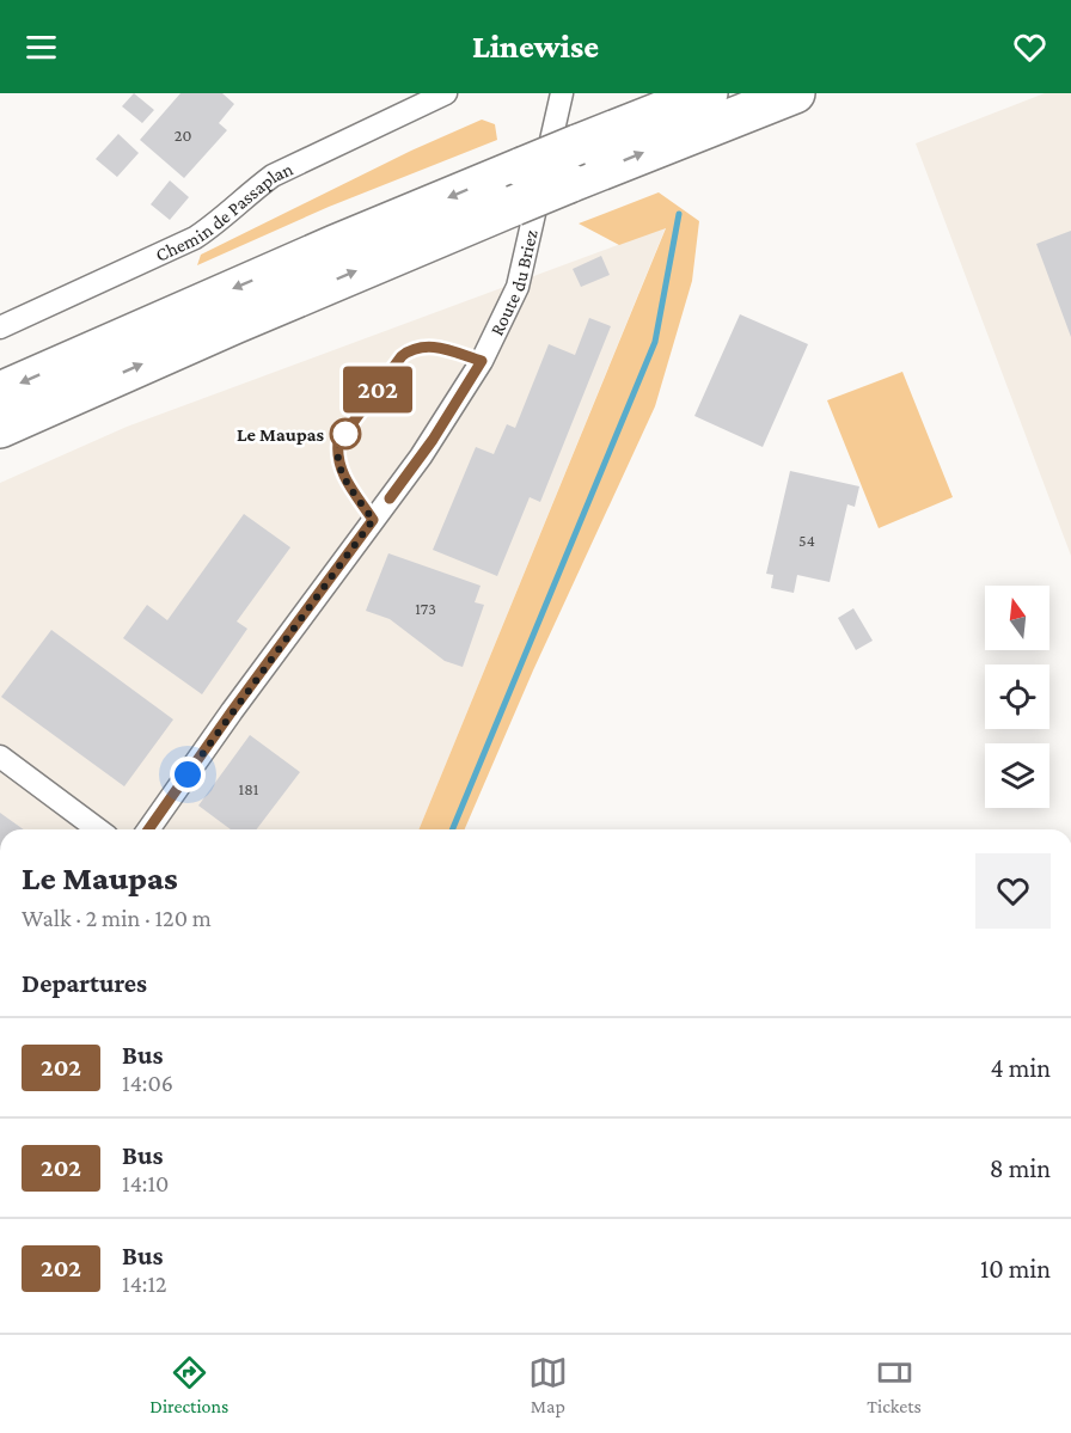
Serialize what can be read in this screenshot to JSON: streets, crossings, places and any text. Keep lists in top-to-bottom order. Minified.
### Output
{"streets":{"street":["Chemin de Passaplan","Route du Briez"]},"places":["Le Maupas"],"lines":["bus line 202"],"house_numbers":["20","54","173","181"],"north":"top","page":{"header":"Linewise","on_map":"202","heading":[["Le Maupas","Walk · 2 min · 120 m"],"Departures"],"list":[{"mark":"202","name":"Bus","note":"14:06","value":"4 min"},{"mark":"202","name":"Bus","note":"14:10","value":"8 min"},{"mark":"202","name":"Bus","note":"14:12","value":"10 min"}],"tabs":["Directions","Map","Tickets"]}}
